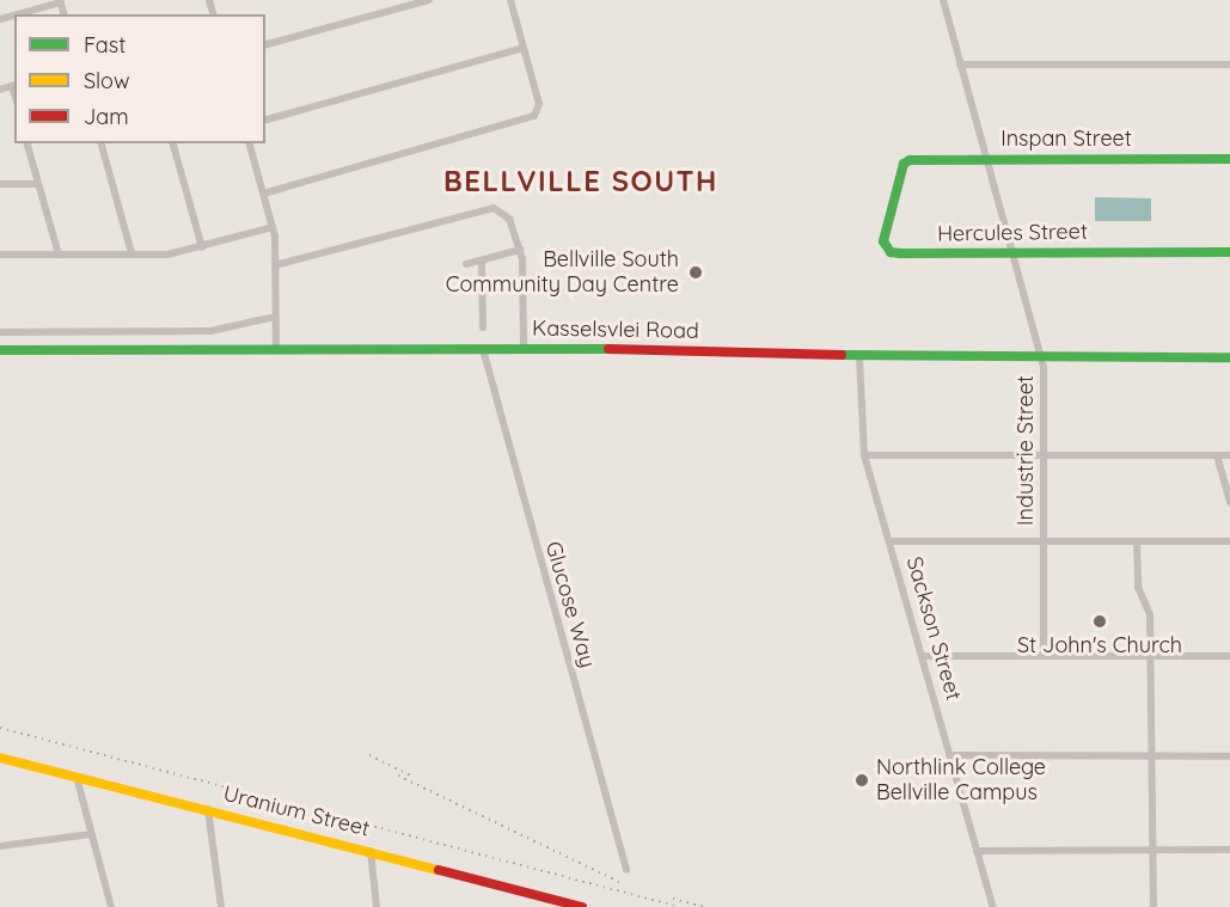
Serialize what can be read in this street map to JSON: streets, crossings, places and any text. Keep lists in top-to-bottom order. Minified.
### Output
{"streets":{"street":["Inspan Street","Hercules Street","Kasselsvlei Road","Industrie Street","Glucose Way","Sackson Street","Uranium Street"]},"crossings":[["Inspan Street","Hercules Street"],["Inspan Street","Industrie Street"],["Hercules Street","Industrie Street"],["Kasselsvlei Road","Industrie Street"],["Kasselsvlei Road","Glucose Way"],["Kasselsvlei Road","Sackson Street"]],"districts":["BELLVILLE SOUTH"],"places":["Bellville South Community Day Centre","St John's Church","Northlink College Bellville Campus"],"legend":["Fast","Slow","Jam"]}
